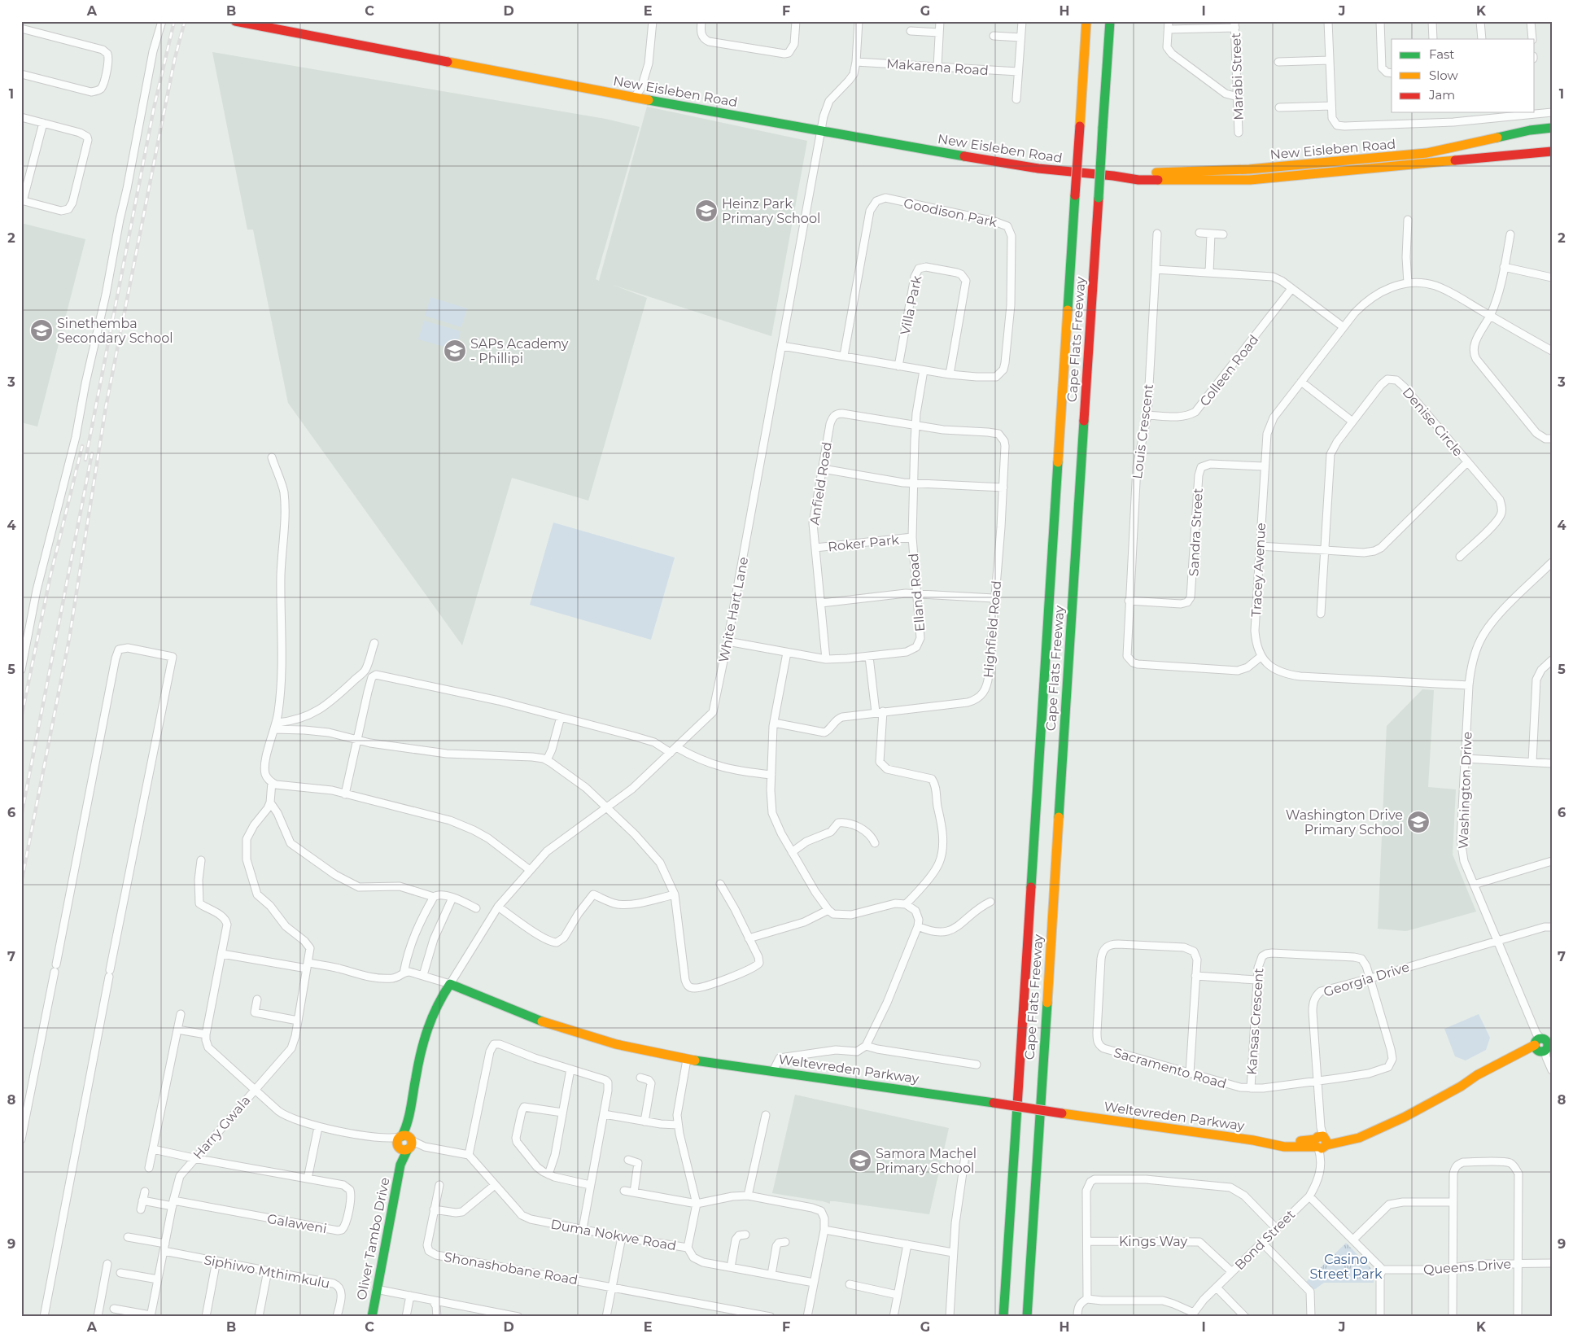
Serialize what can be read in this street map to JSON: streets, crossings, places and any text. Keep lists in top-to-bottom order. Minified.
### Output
{"streets":{"main road":["New Eisleben Road","Cape Flats Freeway","Weltevreden Parkway","Oliver Tambo Drive"],"street":["Makarena Road","Marabi Street","Goodison Park","Villa Park","Colleen Road","Denise Circle","Louis Crescent","Anfield Road","Sandra Street","Roker Park","Tracey Avenue","Elland Road","White Hart Lane","Highfield Road","Washington Drive","Georgia Drive","Kansas Crescent","Sacramento Road","Harry Gwala","Galaweni","Duma Nokwe Road","Bond Street","Kings Way","Queens Drive","Shonashobane Road","Siphiwo Mthimkulu"]},"crossings":[["Makarena Road","White Hart Lane"],["New Eisleben Road","White Hart Lane"],["Goodison Park","Villa Park"],["Colleen Road","Louis Crescent"],["Louis Crescent","Sandra Street"],["Louis Crescent","Tracey Avenue"],["Anfield Road","Roker Park"],["Anfield Road","Elland Road"],["Anfield Road","Highfield Road"],["Sandra Street","Tracey Avenue"],["Roker Park","Elland Road"],["Elland Road","White Hart Lane"],["Elland Road","Highfield Road"],["White Hart Lane","Weltevreden Parkway"],["White Hart Lane","Oliver Tambo Drive"],["Washington Drive","Georgia Drive"],["Washington Drive","Weltevreden Parkway"],["Georgia Drive","Kansas Crescent"],["Georgia Drive","Sacramento Road"],["Georgia Drive","Weltevreden Parkway"],["Georgia Drive","Bond Street"],["Kansas Crescent","Sacramento Road"],["Weltevreden Parkway","Duma Nokwe Road"],["Weltevreden Parkway","Oliver Tambo Drive"],["Weltevreden Parkway","Bond Street"],["Harry Gwala","Galaweni"],["Harry Gwala","Siphiwo Mthimkulu"],["Bond Street","Kings Way"]],"parks":["Casino Street Park"],"places":{"school or university":["Heinz Park Primary School","Sinethemba Secondary School","SAPs Academy - Phillipi","Washington Drive Primary School","Samora Machel Primary School"]},"legend":["Fast","Slow","Jam"],"grid":{"columns":["A","B","C","D","E","F","G","H","I","J","K"],"rows":["1","2","3","4","5","6","7","8","9"]}}
